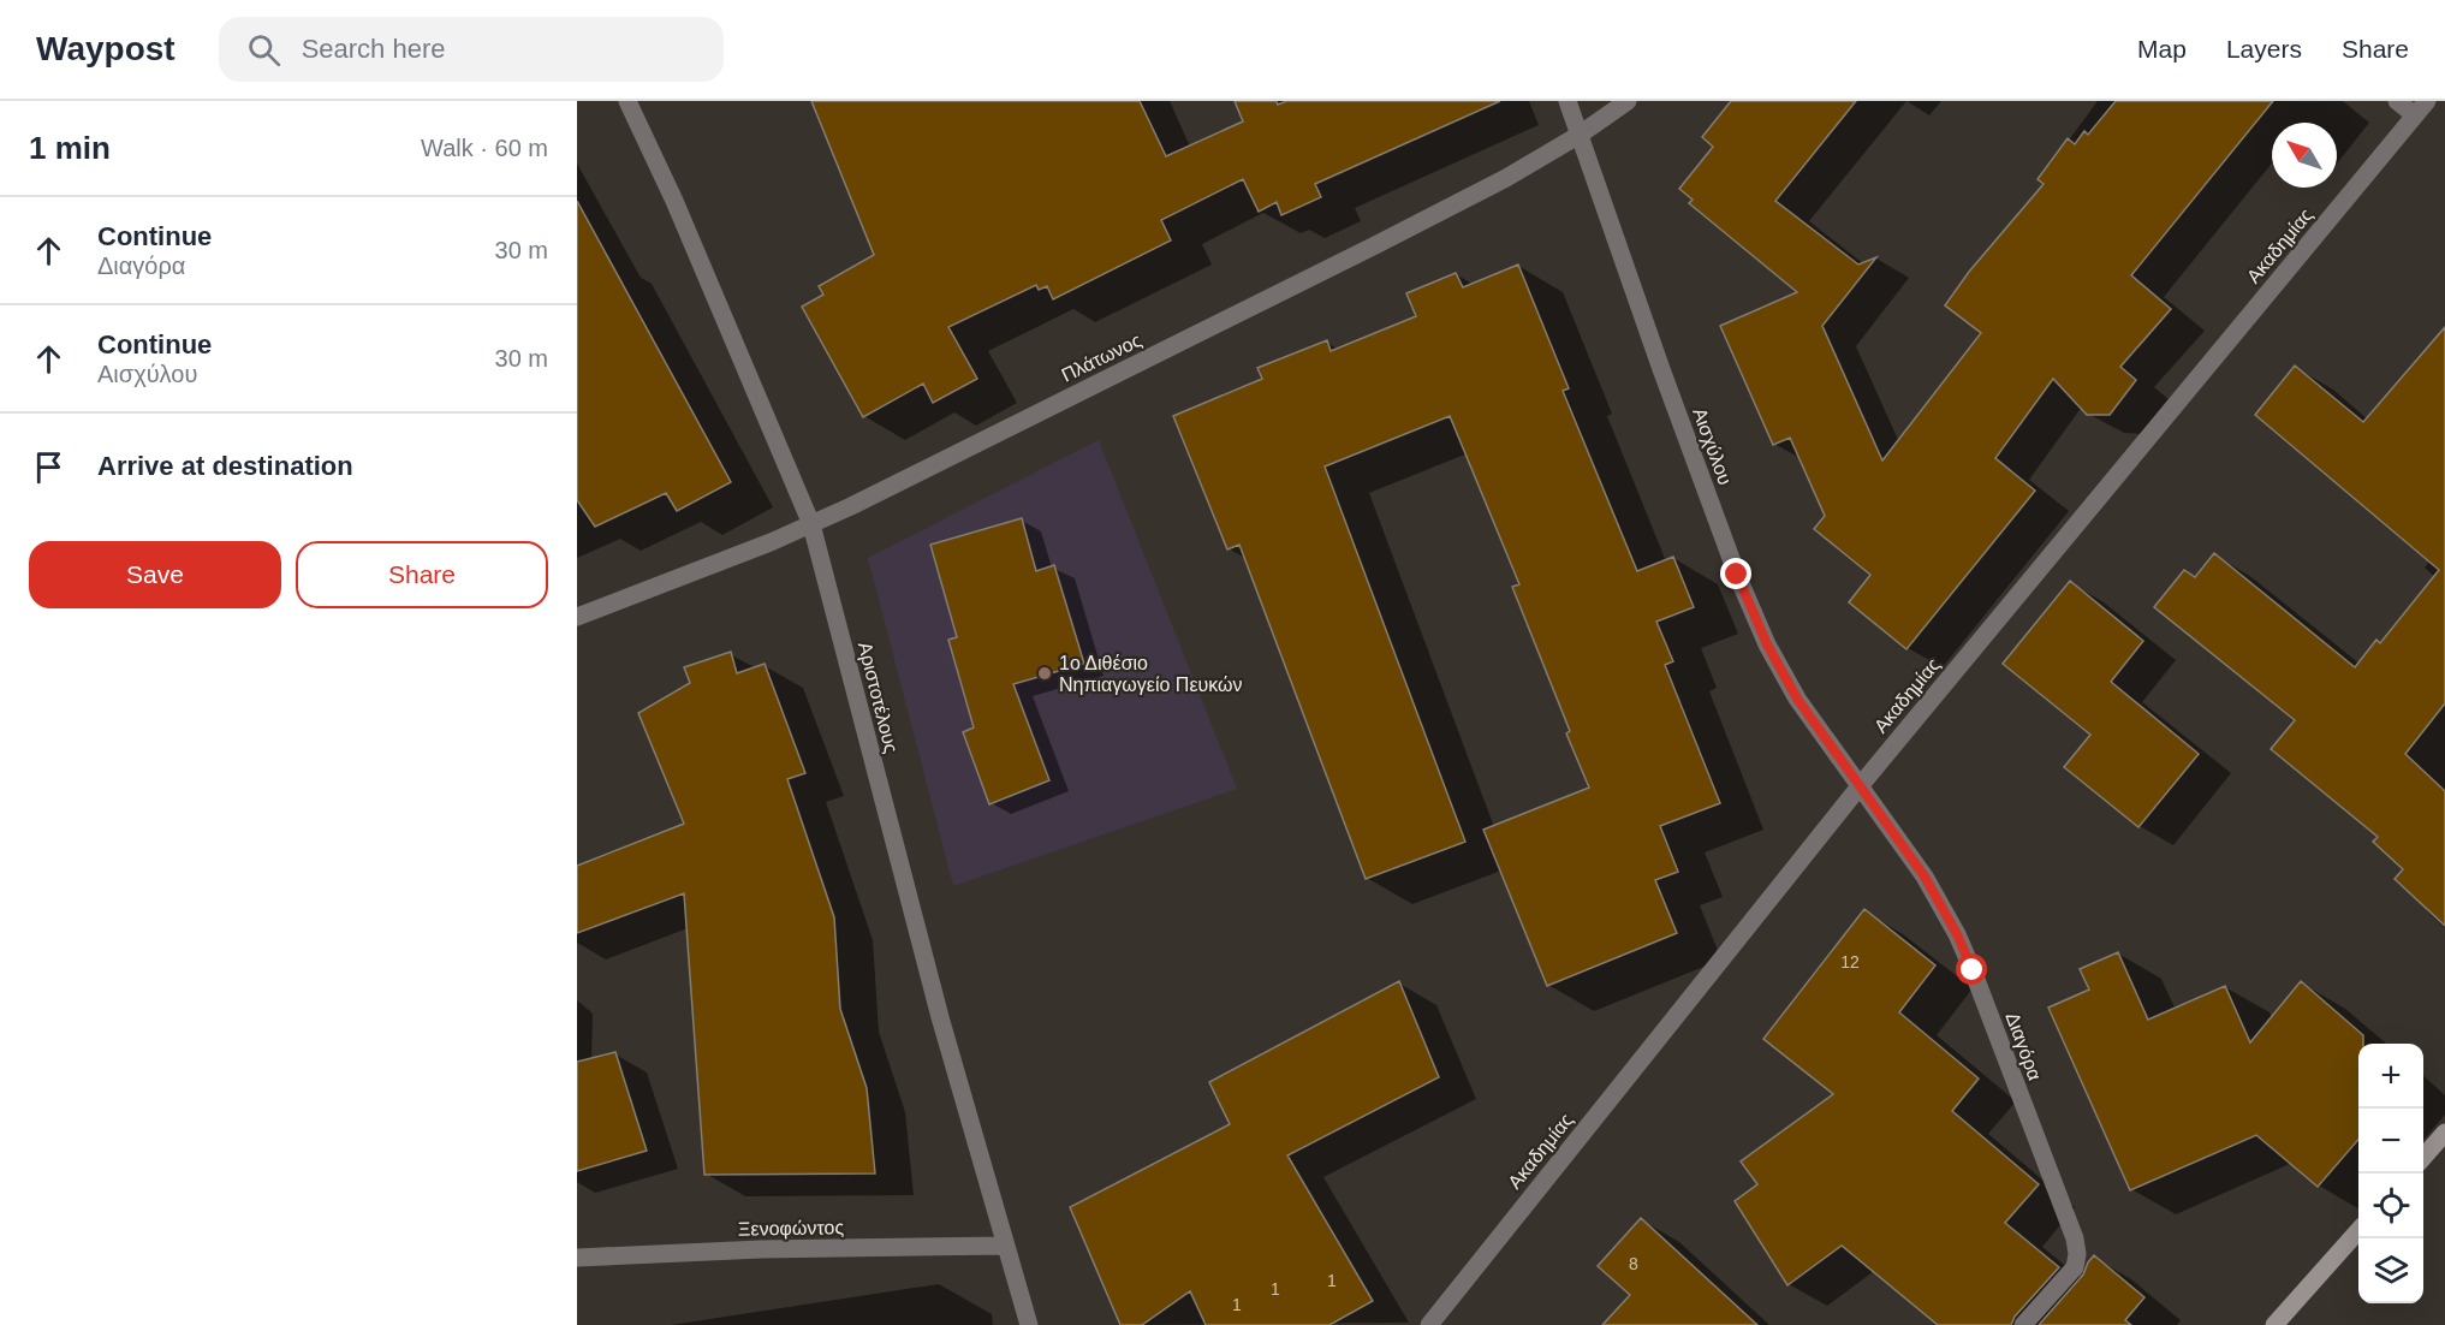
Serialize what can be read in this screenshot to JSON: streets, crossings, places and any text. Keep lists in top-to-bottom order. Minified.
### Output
{"streets":{"street":["Ακαδημίας","Πλάτωνος","Αισχύλου","Αριστοτέλους","Διαγόρα","Ξενοφώντος"]},"crossings":[["Ακαδημίας","Αισχύλου"],["Ακαδημίας","Διαγόρα"],["Πλάτωνος","Αισχύλου"],["Πλάτωνος","Αριστοτέλους"],["Αισχύλου","Διαγόρα"],["Αριστοτέλους","Ξενοφώντος"]],"places":["1ο Διθέσιο Νηπιαγωγείο Πευκών"],"house_numbers":["12","8","1","1","1"],"north":"top left","page":{"header":"Waypost","search":"Search here","nav":["Map","Layers","Share"],"heading":["1 min","Walk · 60 m"],"list":[["Continue","Διαγόρα","30 m"],["Continue","Αισχύλου","30 m"],"Arrive at destination"],"buttons":["Save","Share"],"map_buttons":["+","−"]}}
